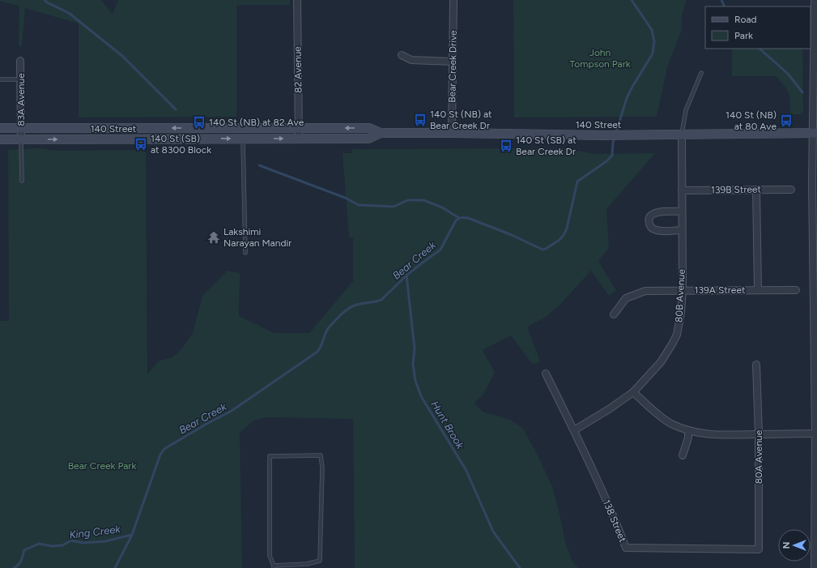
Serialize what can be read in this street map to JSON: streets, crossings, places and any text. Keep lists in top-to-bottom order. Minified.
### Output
{"streets":{"main road":["140 Street"],"street":["Bear Creek Drive","82 Avenue","83A Avenue","139B Street","139A Street","80B Avenue","80A Avenue","138 Street"]},"crossings":[["Bear Creek Drive","140 Street"],["82 Avenue","140 Street"],["83A Avenue","140 Street"],["140 Street","80B Avenue"],["139B Street","80B Avenue"],["139A Street","80B Avenue"],["80B Avenue","138 Street"],["80A Avenue","138 Street"]],"water":["Bear Creek","Hunt Brook","King Creek"],"parks":["John Tompson Park","Bear Creek Park"],"places":{"bus stop":["140 St (NB) at Bear Creek Dr","140 St (NB) at 80 Ave","140 St (NB) at 82 Ave","140 St (SB) at 8300 Block","140 St (SB) at Bear Creek Dr"],"temple":["Lakshimi Narayan Mandir"]},"legend":["Road","Park"],"north":"left"}
